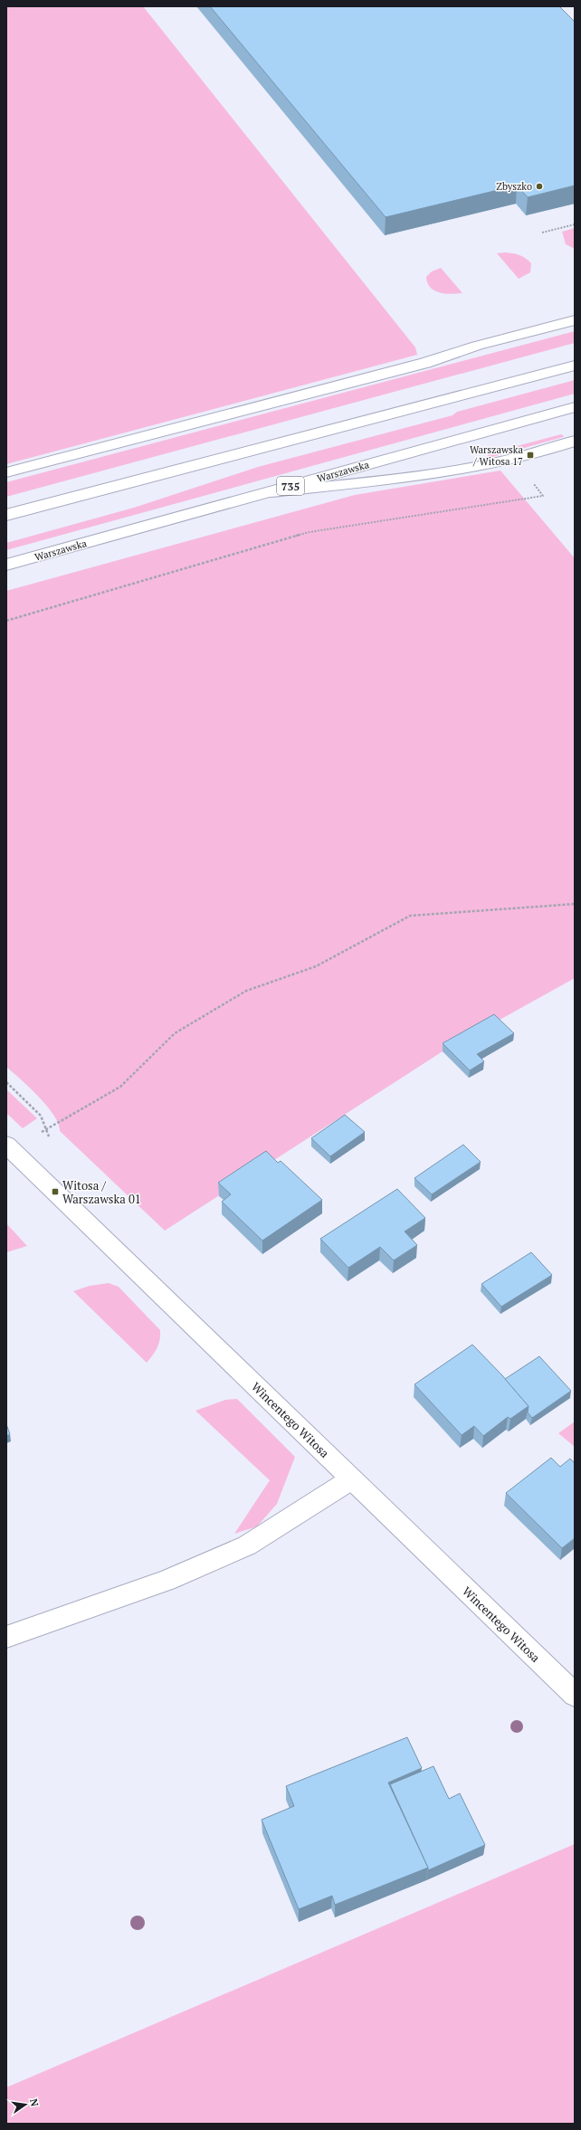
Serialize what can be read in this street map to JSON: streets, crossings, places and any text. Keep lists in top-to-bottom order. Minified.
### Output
{"streets":{"main road":["Warszawska","735","Wincentego Witosa"]},"places":{"other":["Zbyszko"],"transit":["Warszawska / Witosa 17","Witosa / Warszawska 01"]},"north":"right"}
